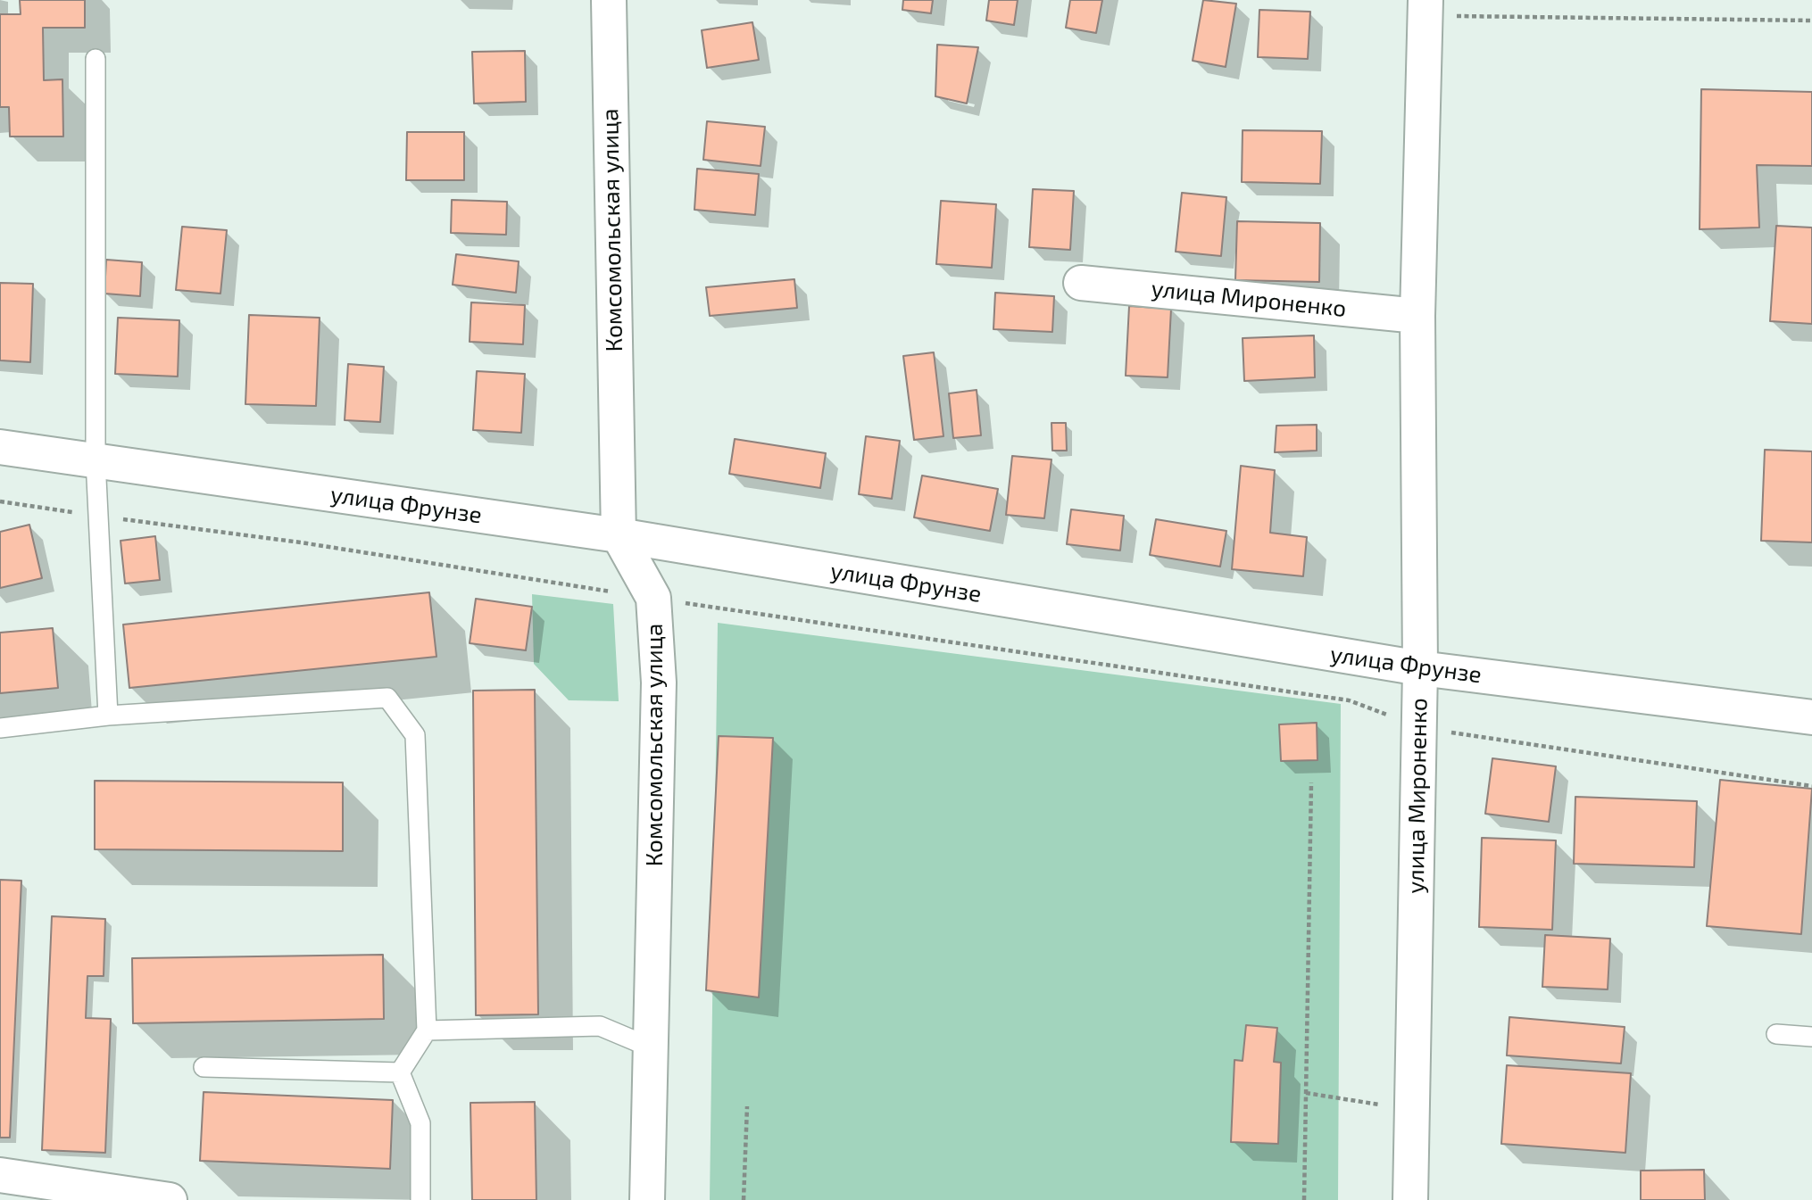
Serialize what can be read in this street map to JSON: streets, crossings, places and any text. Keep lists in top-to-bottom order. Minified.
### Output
{"streets":{"street":["Комсомольская улица","улица Мироненко","улица Фрунзе"]},"crossings":[["Комсомольская улица","улица Фрунзе"],["улица Мироненко","улица Фрунзе"]]}
